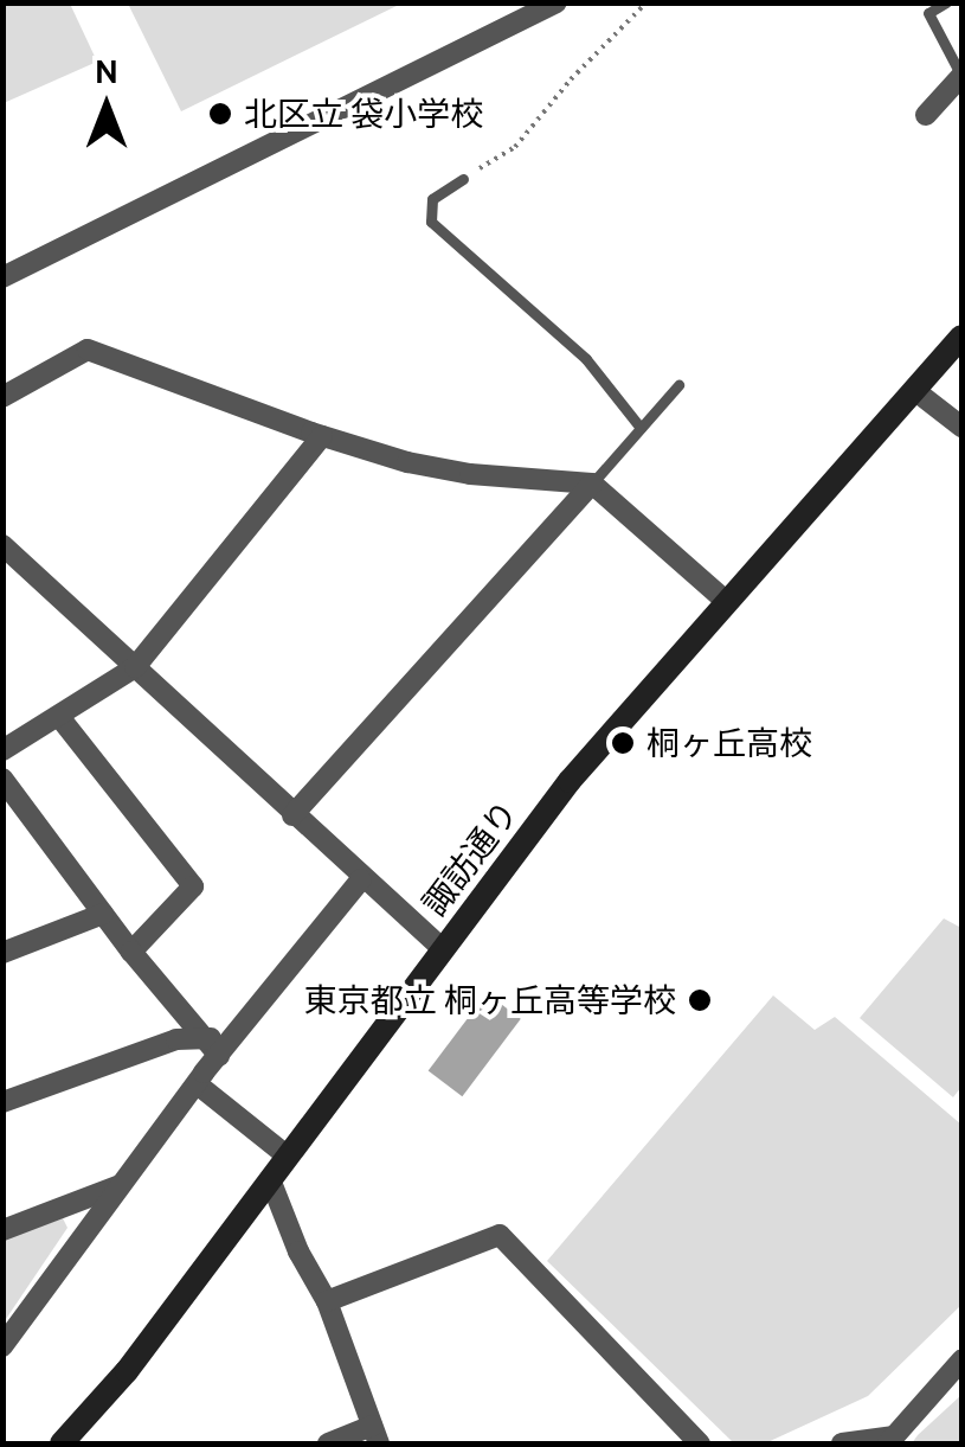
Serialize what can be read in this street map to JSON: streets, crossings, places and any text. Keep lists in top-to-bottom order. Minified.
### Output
{"streets":{"street":["諏訪通り"]},"places":["北区立 袋小学校","桐ヶ丘高校","東京都立 桐ヶ丘高等学校"],"north":"top"}
